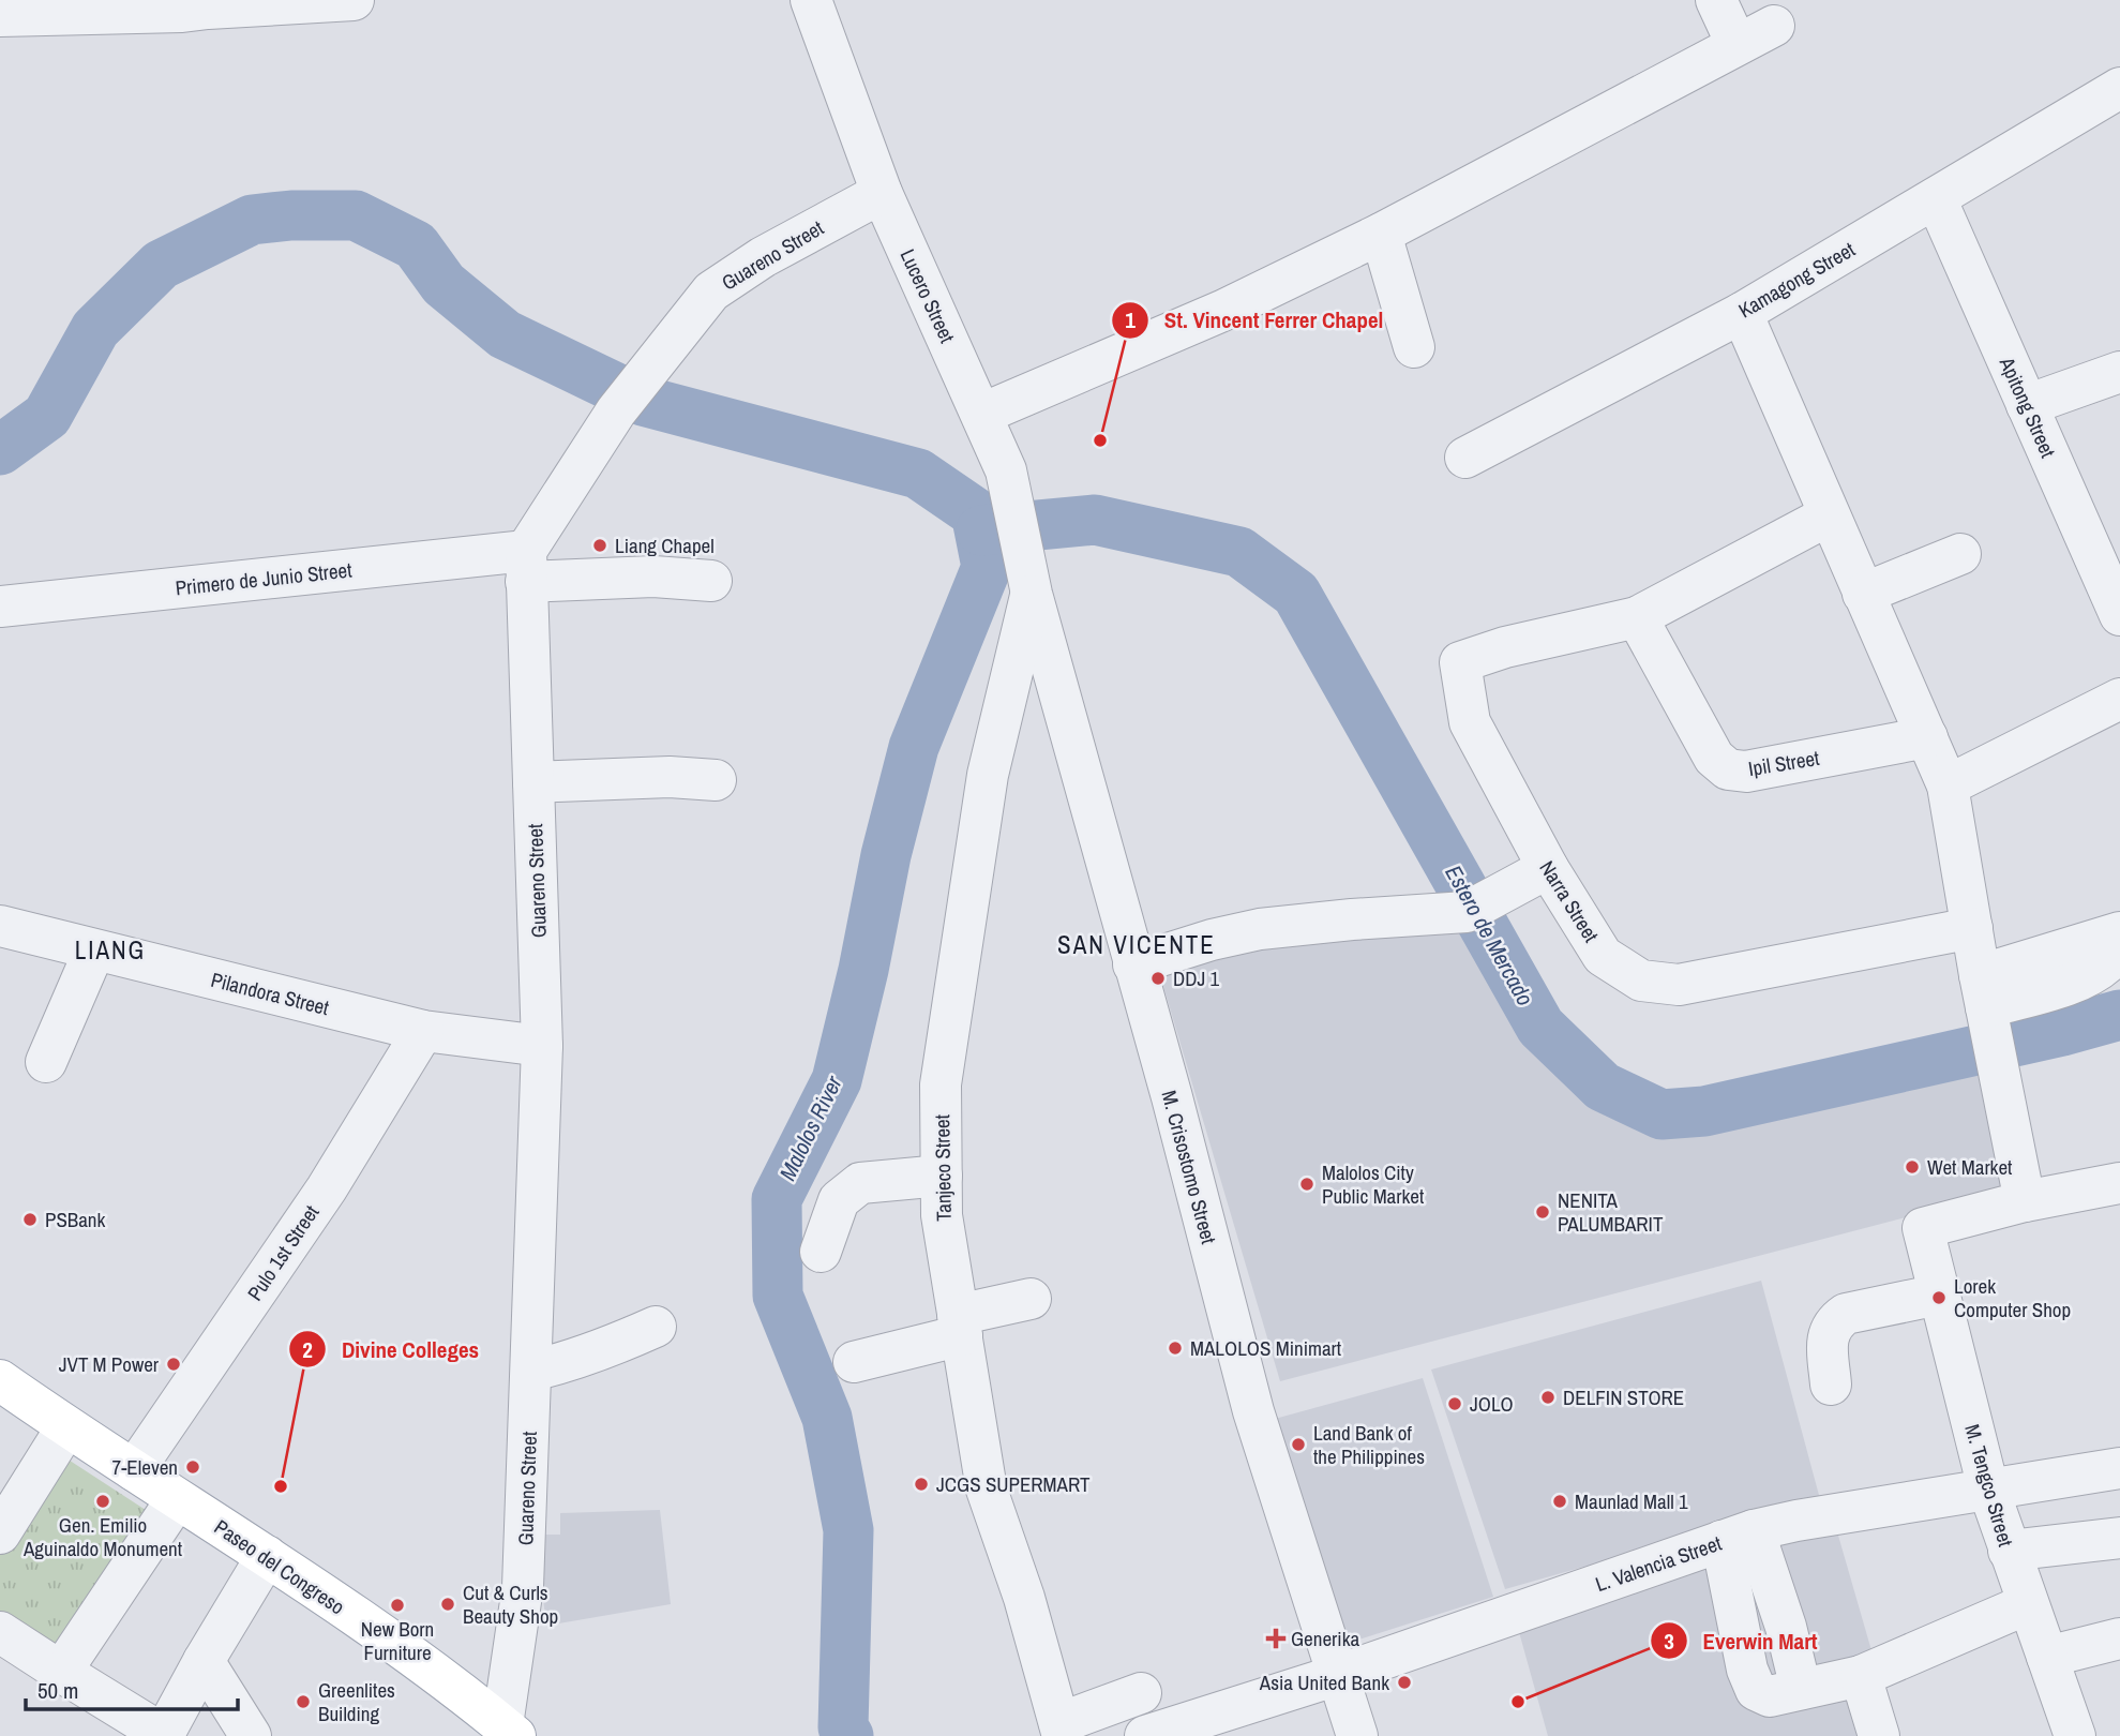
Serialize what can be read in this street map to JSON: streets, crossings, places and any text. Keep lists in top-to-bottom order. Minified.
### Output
{"streets":{"main road":["Paseo del Congreso"],"street":["Guareno Street","Kamagong Street","Lucero Street","Apitong Street","Primero de Junio Street","Ipil Street","Narra Street","Pilandora Street","M. Crisostomo Street","Tanjeco Street","Pulo 1st Street","M. Tengco Street","L. Valencia Street"]},"crossings":[["Guareno Street","Lucero Street"],["Guareno Street","Primero de Junio Street"],["Guareno Street","Pilandora Street"],["Guareno Street","Paseo del Congreso"],["Kamagong Street","Apitong Street"],["Lucero Street","M. Crisostomo Street"],["Lucero Street","Tanjeco Street"],["Ipil Street","Narra Street"],["Pilandora Street","Pulo 1st Street"],["M. Crisostomo Street","Tanjeco Street"],["M. Crisostomo Street","L. Valencia Street"],["Pulo 1st Street","Paseo del Congreso"],["M. Tengco Street","L. Valencia Street"]],"districts":["SAN VICENTE","LIANG"],"water":["Estero de Mercado","Malolos River"],"places":{"other":["St. Vincent Ferrer Chapel","Liang Chapel","DDJ 1","Wet Market","Malolos City Public Market","NENITA PALUMBARIT","PSBank","Lorek Computer Shop","MALOLOS Minimart","JVT M Power","DELFIN STORE","JOLO","Land Bank of the Philippines","7-Eleven","JCGS SUPERMART","Divine Colleges","Gen. Emilio Aguinaldo Monument","Maunlad Mall 1","Cut & Curls Beauty Shop","New Born Furniture","Asia United Bank","Greenlites Building","Everwin Mart"],"health":["Generika"]},"scale_bar":"50 m"}
